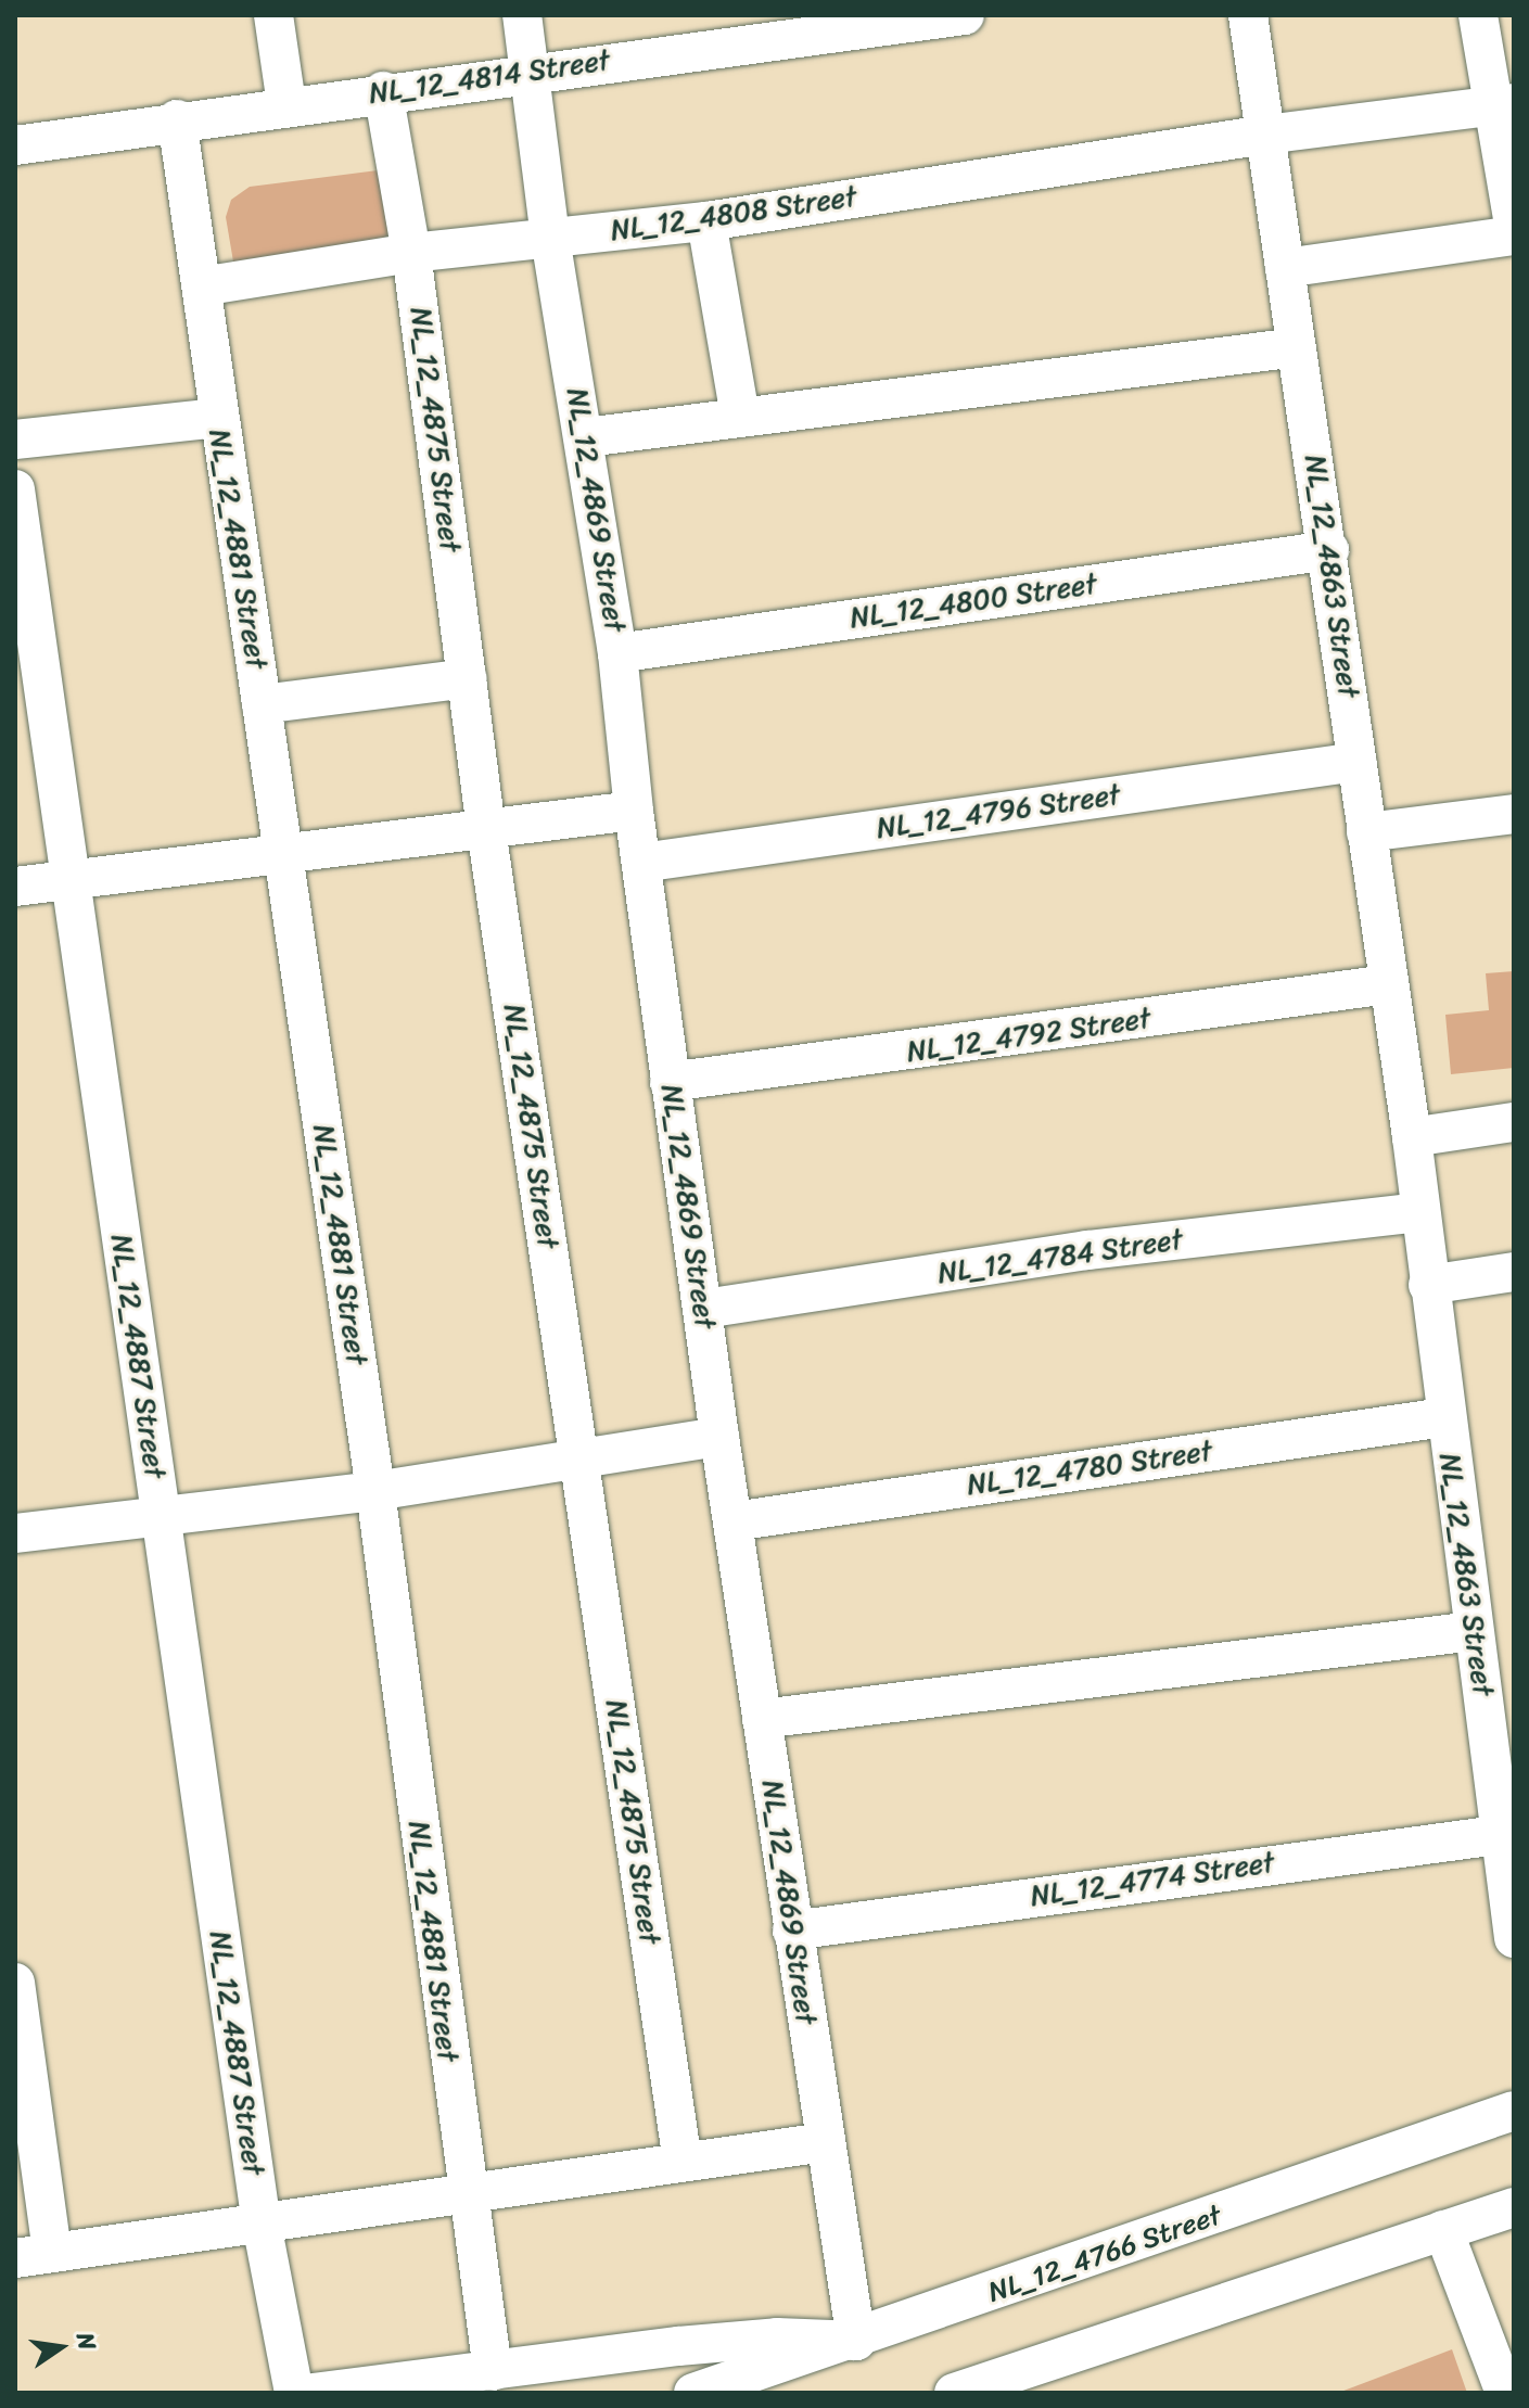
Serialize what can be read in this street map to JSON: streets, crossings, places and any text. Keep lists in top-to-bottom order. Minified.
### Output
{"streets":{"street":["NL_12_4814 Street","NL_12_4808 Street","NL_12_4875 Street","NL_12_4869 Street","NL_12_4881 Street","NL_12_4863 Street","NL_12_4800 Street","NL_12_4796 Street","NL_12_4792 Street","NL_12_4784 Street","NL_12_4887 Street","NL_12_4780 Street","NL_12_4774 Street","NL_12_4766 Street"]},"crossings":[["NL_12_4814 Street","NL_12_4875 Street"],["NL_12_4814 Street","NL_12_4869 Street"],["NL_12_4814 Street","NL_12_4881 Street"],["NL_12_4808 Street","NL_12_4875 Street"],["NL_12_4808 Street","NL_12_4869 Street"],["NL_12_4808 Street","NL_12_4881 Street"],["NL_12_4808 Street","NL_12_4863 Street"],["NL_12_4869 Street","NL_12_4800 Street"],["NL_12_4869 Street","NL_12_4796 Street"],["NL_12_4869 Street","NL_12_4792 Street"],["NL_12_4869 Street","NL_12_4784 Street"],["NL_12_4869 Street","NL_12_4780 Street"],["NL_12_4869 Street","NL_12_4774 Street"],["NL_12_4869 Street","NL_12_4766 Street"],["NL_12_4863 Street","NL_12_4800 Street"],["NL_12_4863 Street","NL_12_4796 Street"],["NL_12_4863 Street","NL_12_4792 Street"],["NL_12_4863 Street","NL_12_4784 Street"],["NL_12_4863 Street","NL_12_4780 Street"],["NL_12_4863 Street","NL_12_4774 Street"]],"north":"right"}
